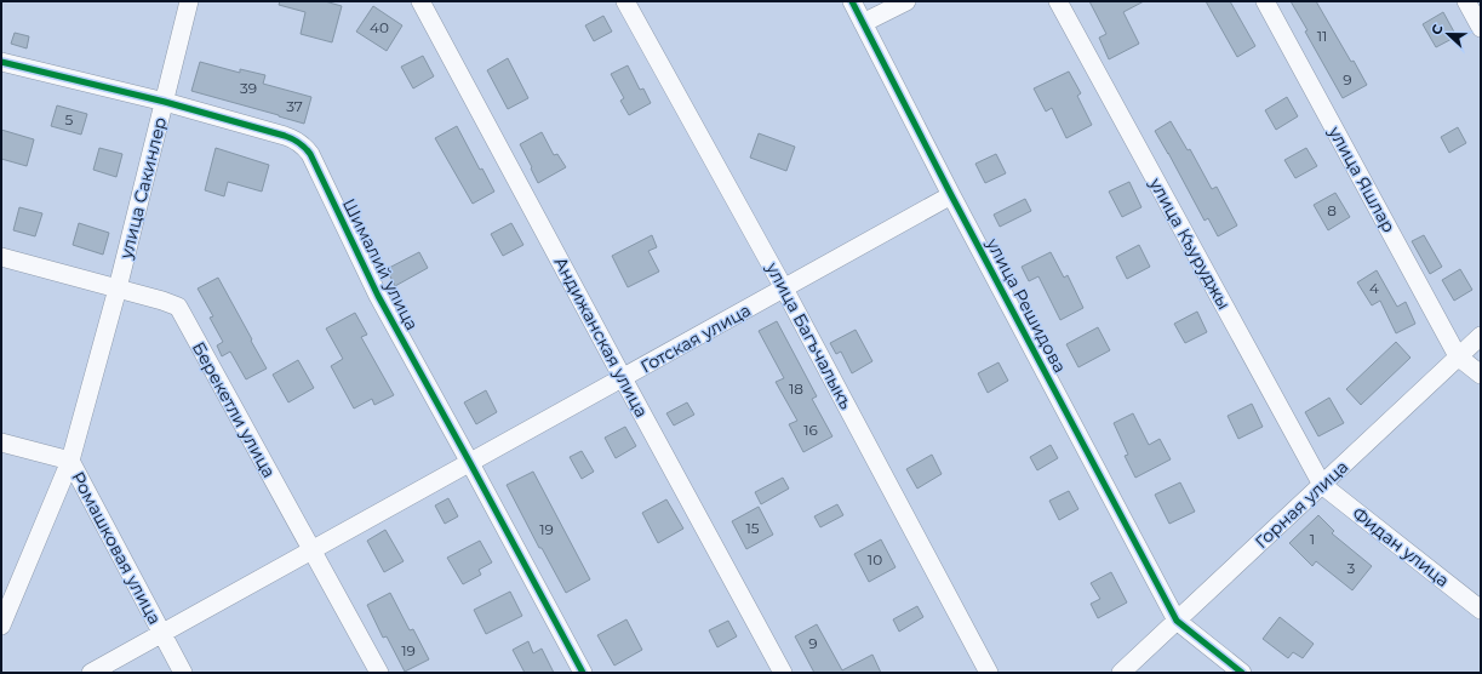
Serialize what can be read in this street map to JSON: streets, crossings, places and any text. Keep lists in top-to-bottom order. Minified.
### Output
{"streets":{"street":["улица Яшлар","улица Сакинлер","улица Къуруджы","Шималий улица","улица Решидова","улица Багъчалыкъ","Андижанская улица","Готская улица","Берекетли улица","Горная улица","Фидан улица","Ромашковая улица"]},"crossings":[["улица Яшлар","Горная улица"],["улица Сакинлер","Шималий улица"],["улица Сакинлер","Берекетли улица"],["улица Сакинлер","Ромашковая улица"],["улица Къуруджы","Горная улица"],["улица Къуруджы","Фидан улица"],["Шималий улица","Готская улица"],["улица Решидова","Готская улица"],["улица Решидова","Горная улица"],["улица Багъчалыкъ","Готская улица"],["Андижанская улица","Готская улица"],["Готская улица","Берекетли улица"],["Готская улица","Ромашковая улица"],["Горная улица","Фидан улица"]],"house_numbers":["40","11","9","39","37","5","8","4","18","16","15","19","1","10","3","9","19"],"north":"left"}
